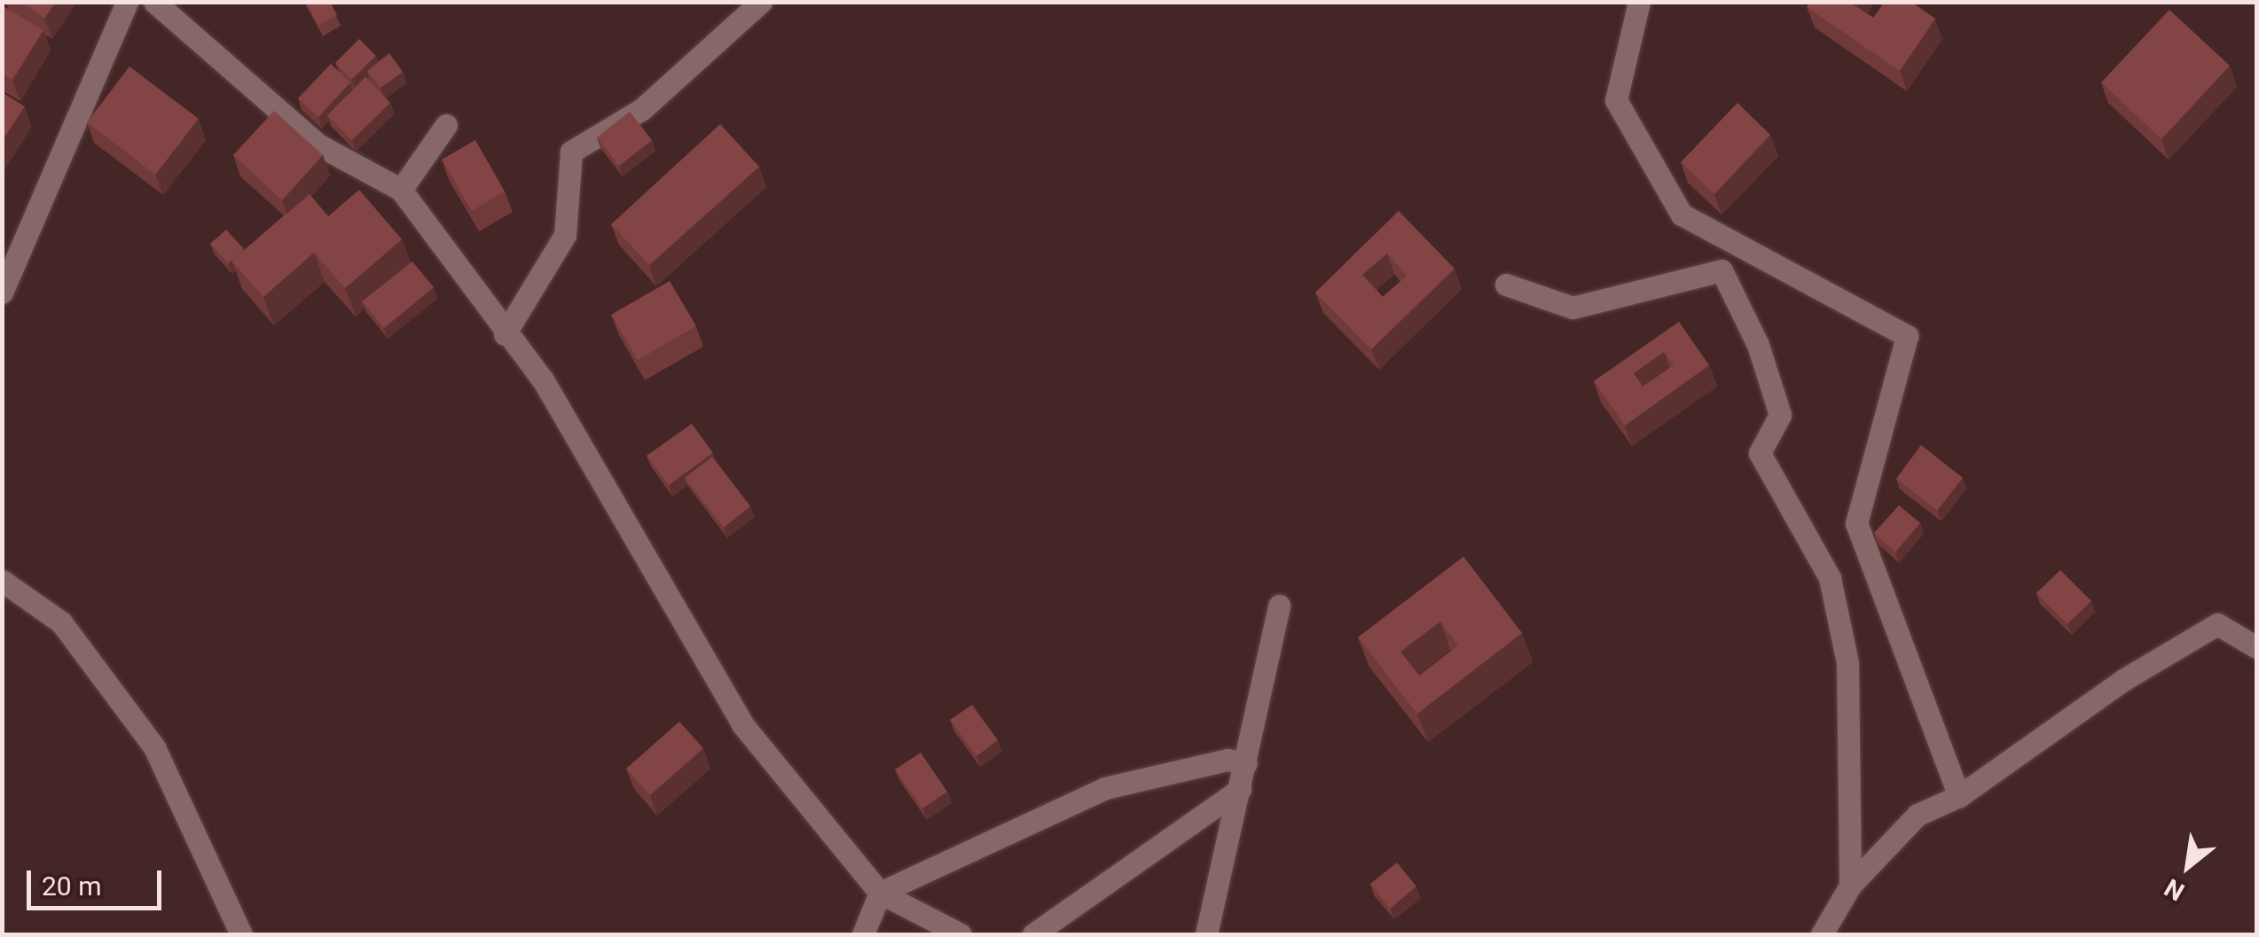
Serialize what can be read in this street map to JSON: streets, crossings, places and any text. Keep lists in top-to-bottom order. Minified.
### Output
{"scale_bar":"20 m","north":"bottom left"}
